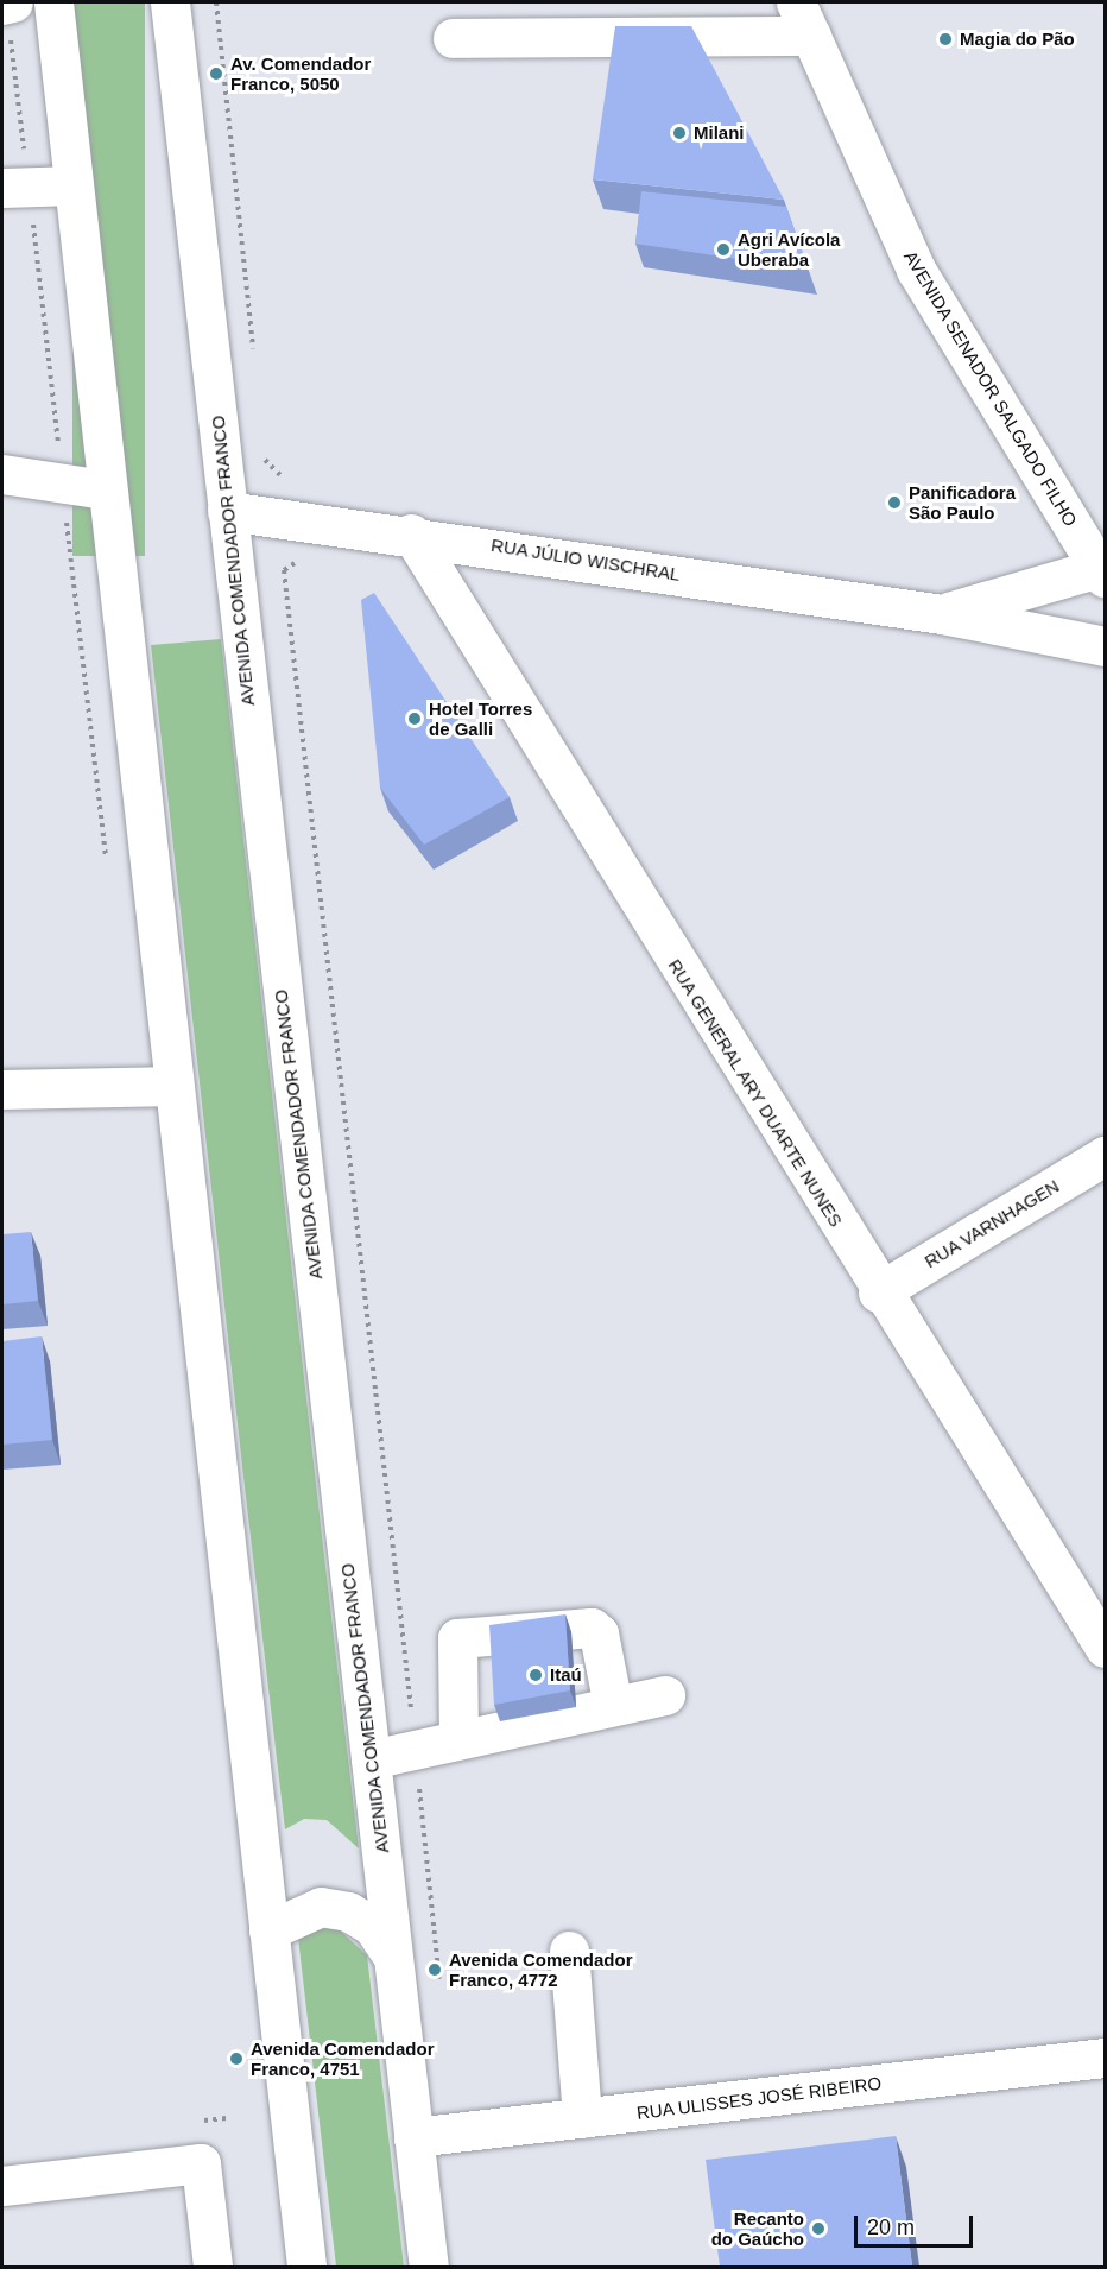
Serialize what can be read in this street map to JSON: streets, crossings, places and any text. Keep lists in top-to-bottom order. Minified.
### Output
{"streets":{"main road":["AVENIDA SENADOR SALGADO FILHO","RUA JÚLIO WISCHRAL","AVENIDA COMENDADOR FRANCO","RUA GENERAL ARY DUARTE NUNES","RUA VARNHAGEN","RUA ULISSES JOSÉ RIBEIRO"]},"crossings":[["AVENIDA SENADOR SALGADO FILHO","RUA JÚLIO WISCHRAL"],["RUA JÚLIO WISCHRAL","AVENIDA COMENDADOR FRANCO"],["RUA JÚLIO WISCHRAL","RUA GENERAL ARY DUARTE NUNES"],["AVENIDA COMENDADOR FRANCO","RUA ULISSES JOSÉ RIBEIRO"],["RUA GENERAL ARY DUARTE NUNES","RUA VARNHAGEN"]],"places":["Magia do Pão","Av. Comendador Franco, 5050","Milani","Agri Avícola Uberaba","Panificadora São Paulo","Hotel Torres de Galli","Itaú","Avenida Comendador Franco, 4772","Avenida Comendador Franco, 4751","Recanto do Gaúcho"],"scale_bar":"20 m"}
